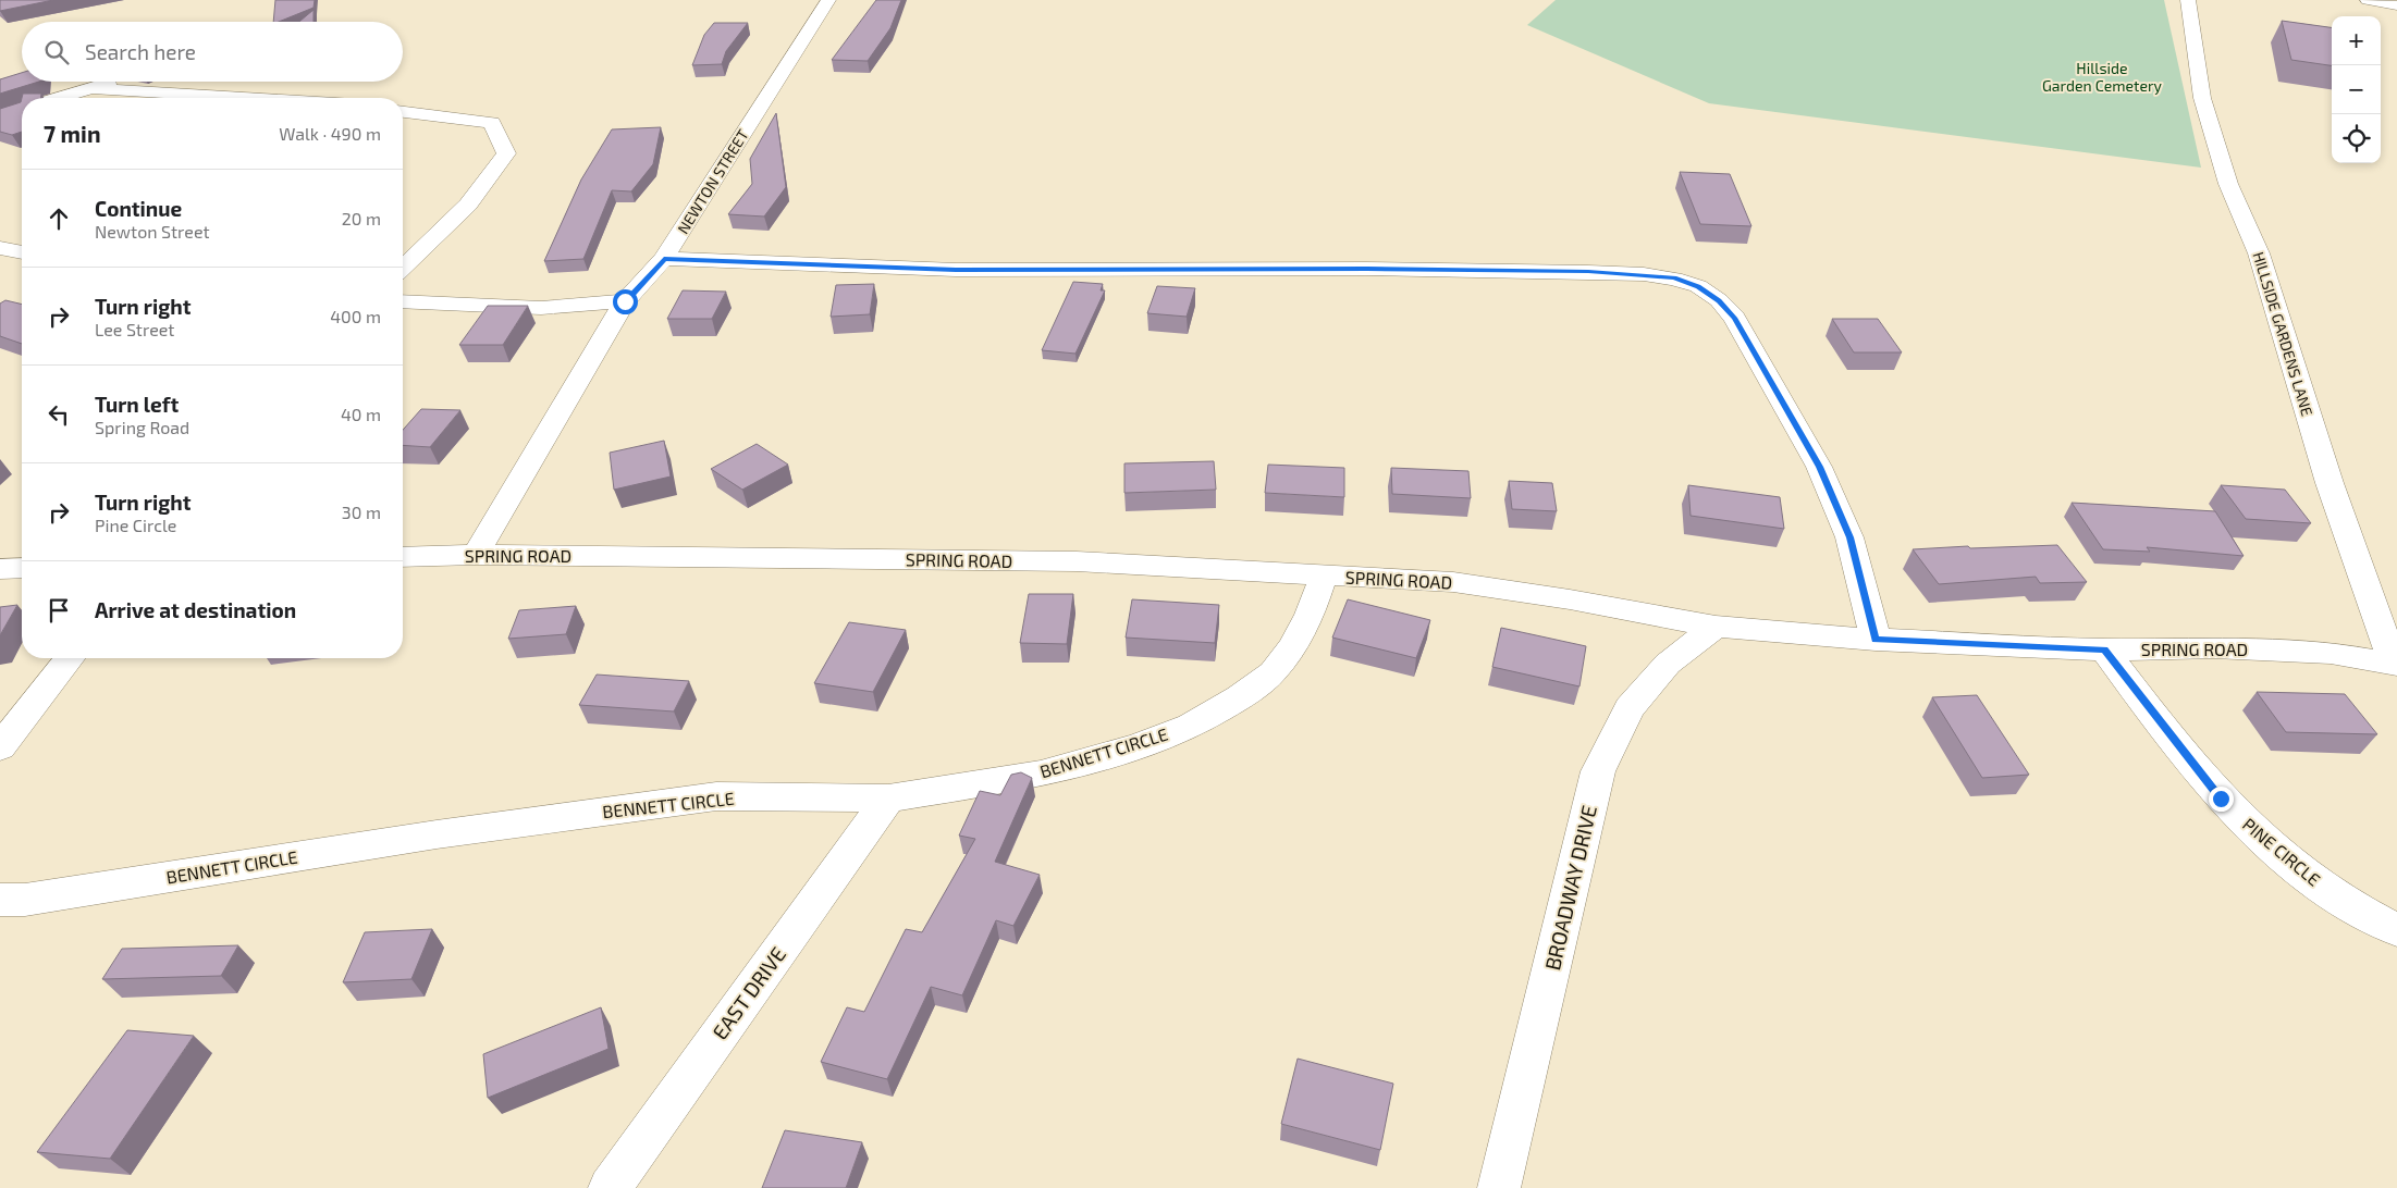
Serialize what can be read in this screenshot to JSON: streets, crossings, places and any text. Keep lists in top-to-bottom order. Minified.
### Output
{"streets":{"street":["NEWTON STREET","HILLSIDE GARDENS LANE","SPRING ROAD","BENNETT CIRCLE","PINE CIRCLE","BROADWAY DRIVE","EAST DRIVE"]},"crossings":[["NEWTON STREET","SPRING ROAD"],["HILLSIDE GARDENS LANE","SPRING ROAD"],["SPRING ROAD","BENNETT CIRCLE"],["SPRING ROAD","PINE CIRCLE"],["SPRING ROAD","BROADWAY DRIVE"],["BENNETT CIRCLE","EAST DRIVE"]],"parks":["Hillside Garden Cemetery"],"page":{"map_buttons":["+","−"],"search":"Search here","heading":["7 min","Walk · 490 m"],"list":[["Continue","Newton Street","20 m"],["Turn right","Lee Street","400 m"],["Turn left","Spring Road","40 m"],["Turn right","Pine Circle","30 m"],"Arrive at destination"]}}
